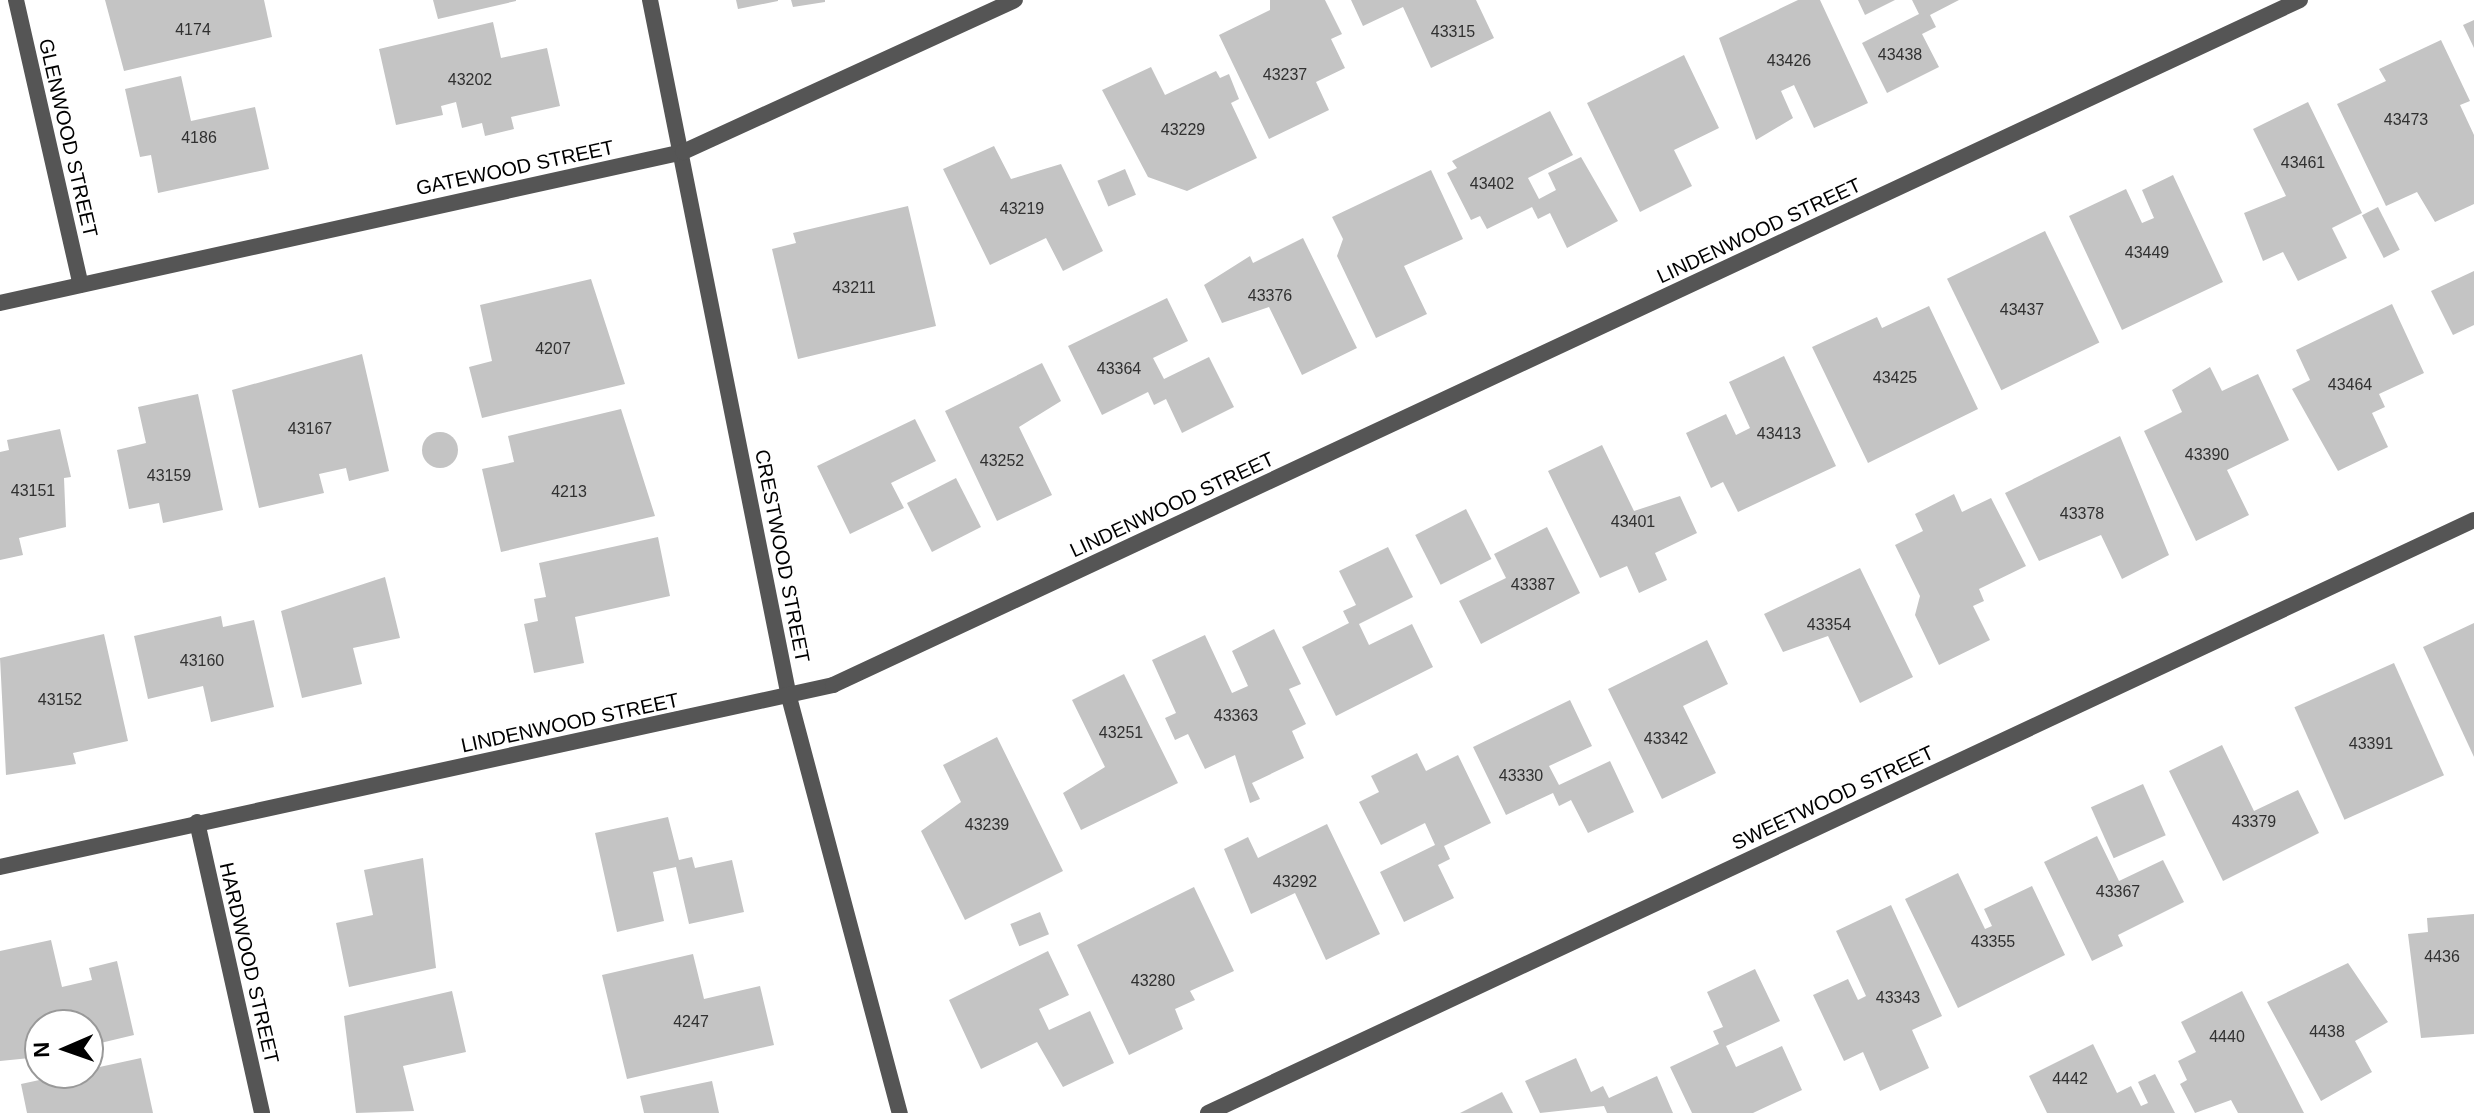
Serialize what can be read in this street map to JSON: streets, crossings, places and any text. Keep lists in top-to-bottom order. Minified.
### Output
{"streets":{"street":["GLENWOOD STREET","GATEWOOD STREET","LINDENWOOD STREET","CRESTWOOD STREET","SWEETWOOD STREET","HARDWOOD STREET"]},"crossings":[["GLENWOOD STREET","GATEWOOD STREET"],["GATEWOOD STREET","CRESTWOOD STREET"],["LINDENWOOD STREET","CRESTWOOD STREET"],["LINDENWOOD STREET","HARDWOOD STREET"]],"house_numbers":["4174","43315","43438","43426","43237","43202","43473","43229","4186","43461","43402","43219","43449","43211","43376","43437","4207","43364","43425","43464","43167","43413","43390","43252","43159","43151","4213","43378","43401","43387","43354","43160","43152","43363","43251","43342","43391","43330","43379","43239","43292","43367","43355","4436","43280","43343","4247","4438","4440","4442"],"north":"left"}
